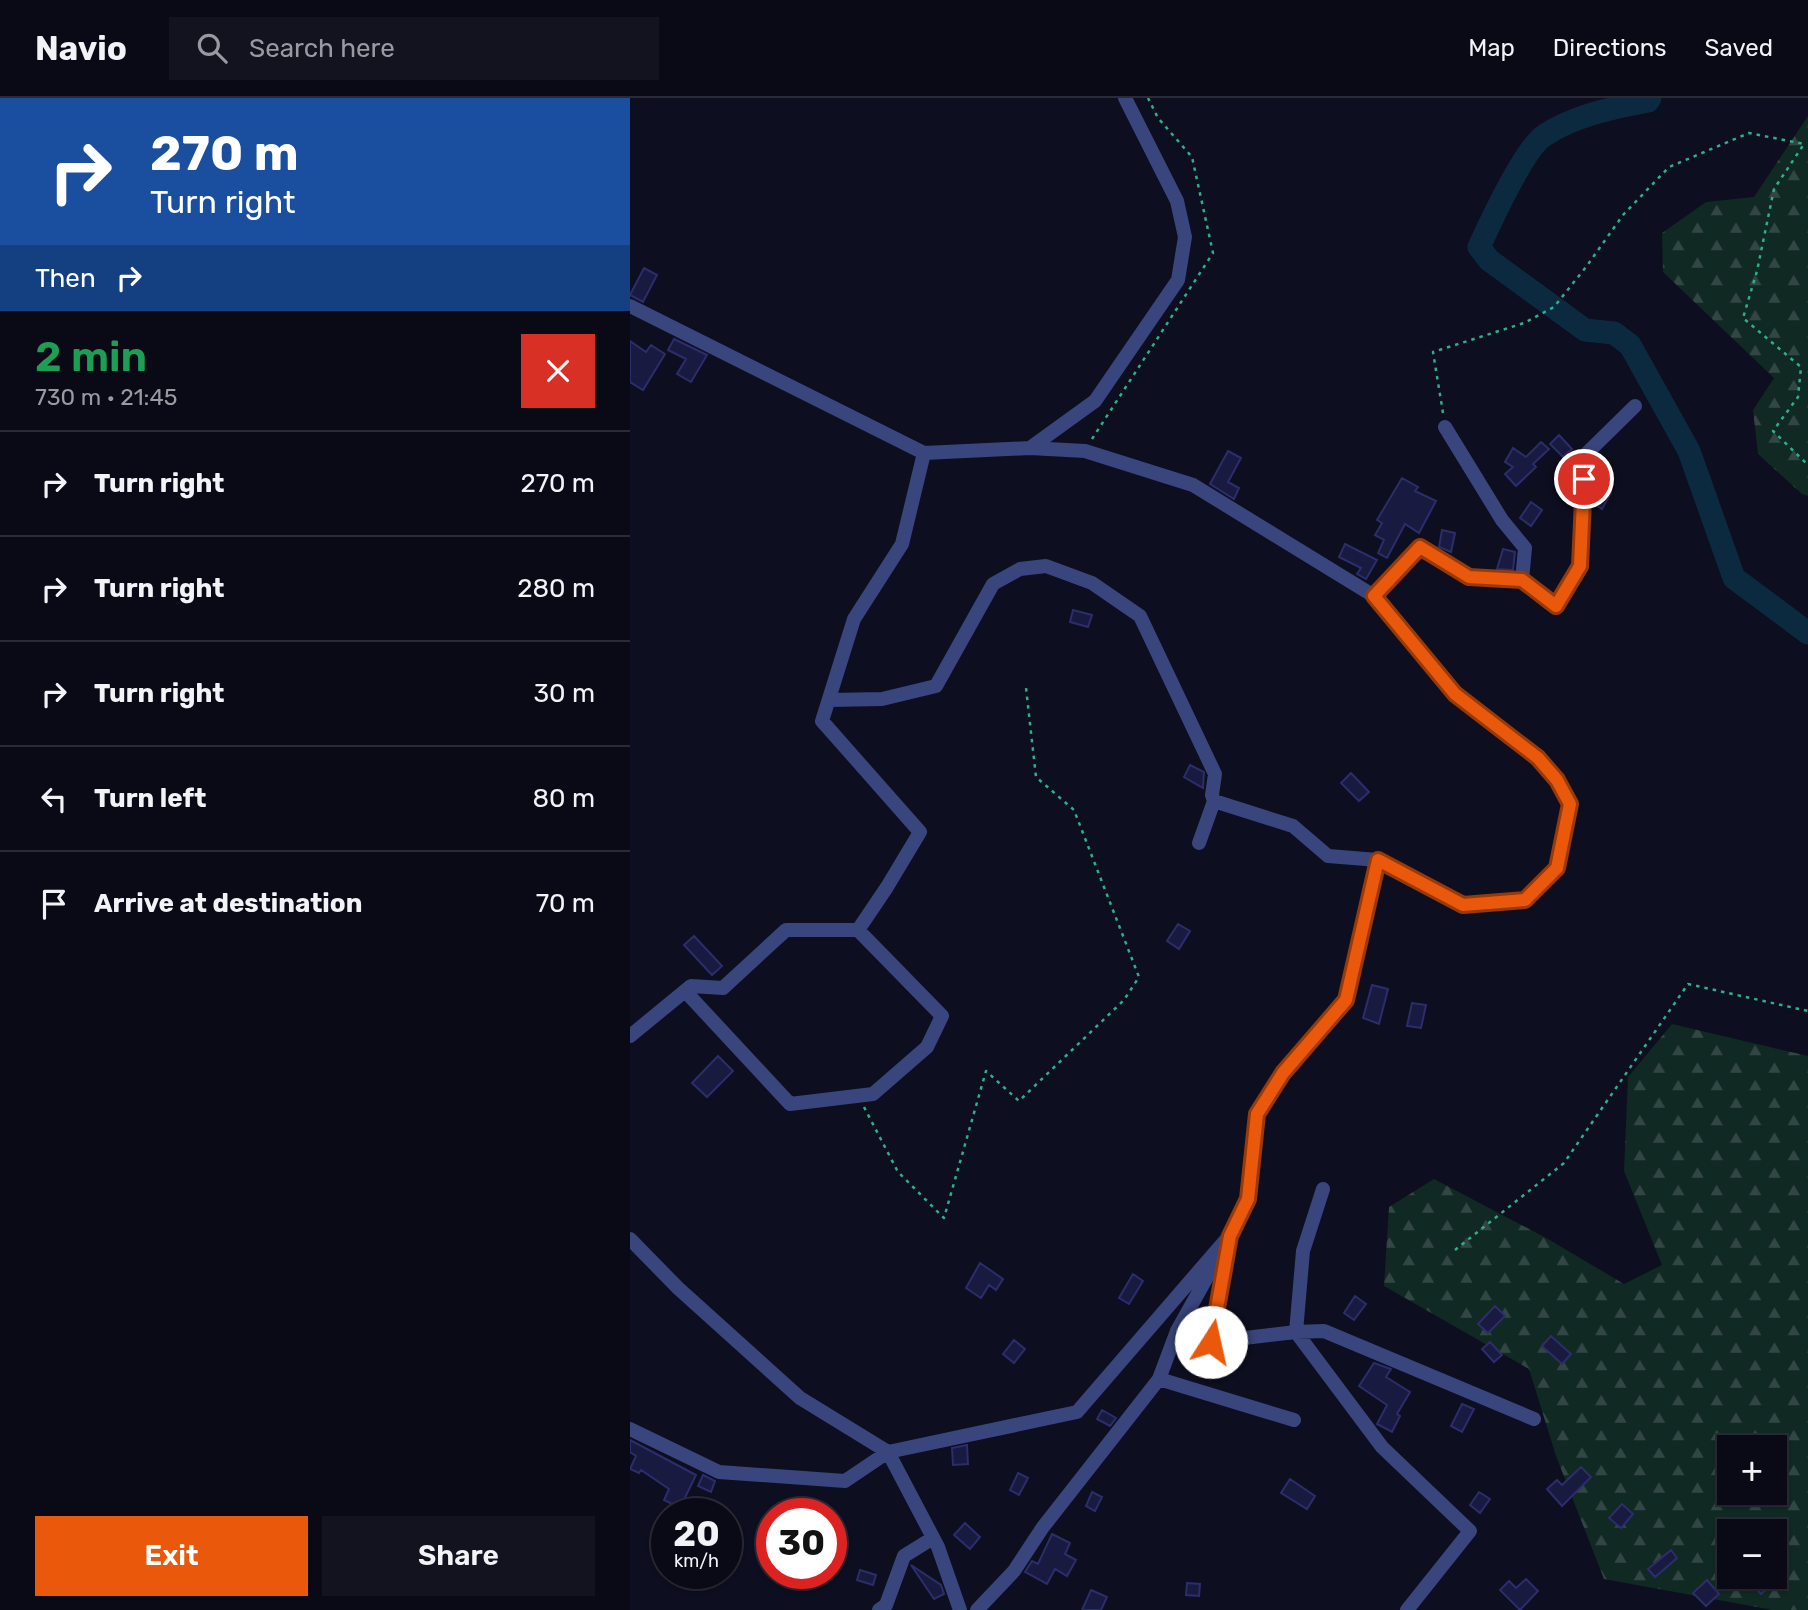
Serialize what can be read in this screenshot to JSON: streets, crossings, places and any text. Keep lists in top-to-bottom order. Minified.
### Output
{"page":{"header":"Navio","search":"Search here","nav":["Map","Directions","Saved"],"turn":["270 m","Turn right"],"then":"Then","heading":["2 min","730 m · 21:45"],"list":[{"name":"Turn right","value":"270 m"},{"name":"Turn right","value":"280 m"},{"name":"Turn right","value":"30 m"},{"name":"Turn left","value":"80 m"},{"name":"Arrive at destination","value":"70 m"}],"map_buttons":["+","−"],"speed":"20 km/h","limit":"30","buttons":["Exit","Share"]}}
